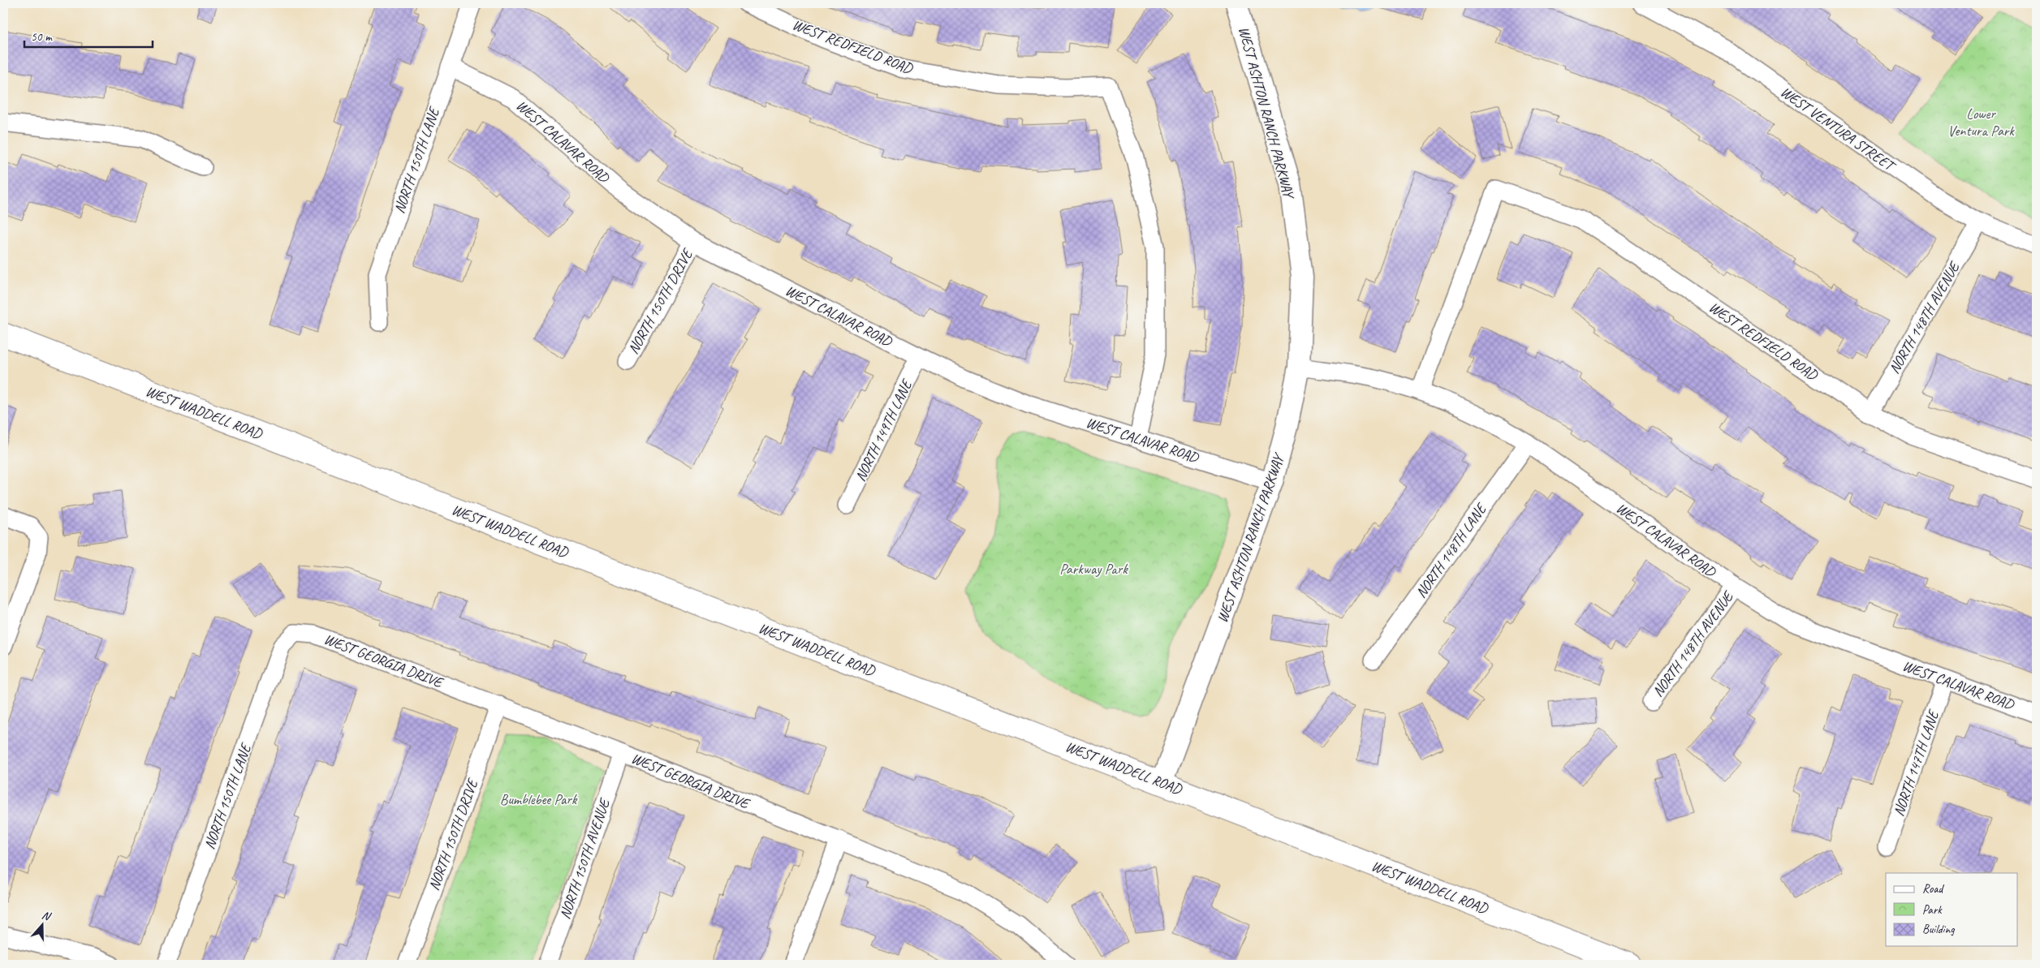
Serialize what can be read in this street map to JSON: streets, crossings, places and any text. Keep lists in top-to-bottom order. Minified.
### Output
{"streets":{"main road":["WEST WADDELL ROAD"],"street":["WEST REDFIELD ROAD","WEST ASHTON RANCH PARKWAY","WEST VENTURA STREET","WEST CALAVAR ROAD","NORTH 150TH LANE","NORTH 150TH DRIVE","NORTH 148TH AVENUE","NORTH 149TH LANE","NORTH 148TH LANE","WEST GEORGIA DRIVE","NORTH 147TH LANE","NORTH 150TH AVENUE"]},"crossings":[["WEST REDFIELD ROAD","WEST CALAVAR ROAD"],["WEST REDFIELD ROAD","NORTH 148TH AVENUE"],["WEST ASHTON RANCH PARKWAY","WEST CALAVAR ROAD"],["WEST ASHTON RANCH PARKWAY","WEST WADDELL ROAD"],["WEST VENTURA STREET","NORTH 148TH AVENUE"],["WEST CALAVAR ROAD","NORTH 150TH LANE"],["WEST CALAVAR ROAD","NORTH 150TH DRIVE"],["WEST CALAVAR ROAD","NORTH 148TH AVENUE"],["WEST CALAVAR ROAD","NORTH 149TH LANE"],["WEST CALAVAR ROAD","NORTH 148TH LANE"],["WEST CALAVAR ROAD","NORTH 147TH LANE"],["NORTH 150TH LANE","WEST GEORGIA DRIVE"],["NORTH 150TH DRIVE","WEST GEORGIA DRIVE"],["WEST GEORGIA DRIVE","NORTH 150TH AVENUE"]],"parks":["Lower Ventura Park","Parkway Park","Bumblebee Park"],"legend":["Road","Park","Building"],"scale_bar":"50 m","north":"top"}
